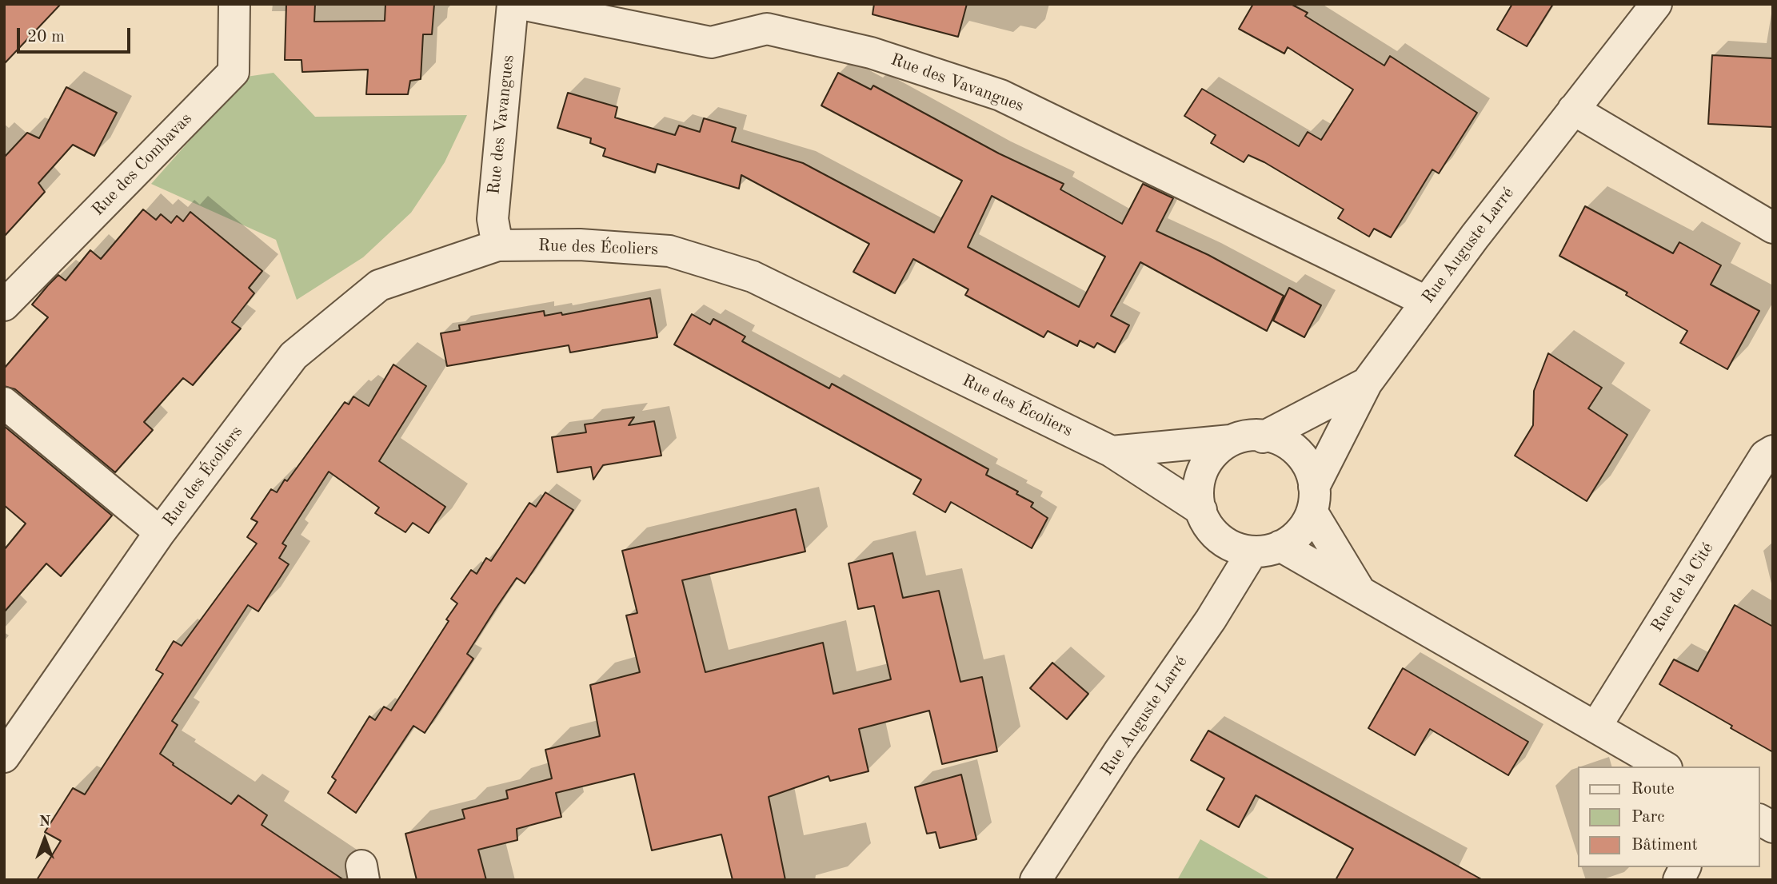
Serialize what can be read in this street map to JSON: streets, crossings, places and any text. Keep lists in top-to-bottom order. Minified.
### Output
{"streets":{"street":["Rue des Vavangues","Rue des Combavas","Rue Auguste Larré","Rue des Écoliers","Rue de la Cité"]},"crossings":[["Rue des Vavangues","Rue Auguste Larré"],["Rue des Vavangues","Rue des Écoliers"],["Rue Auguste Larré","Rue des Écoliers"]],"legend":["Route","Parc","Bâtiment"],"scale_bar":"20 m","north":"top"}
